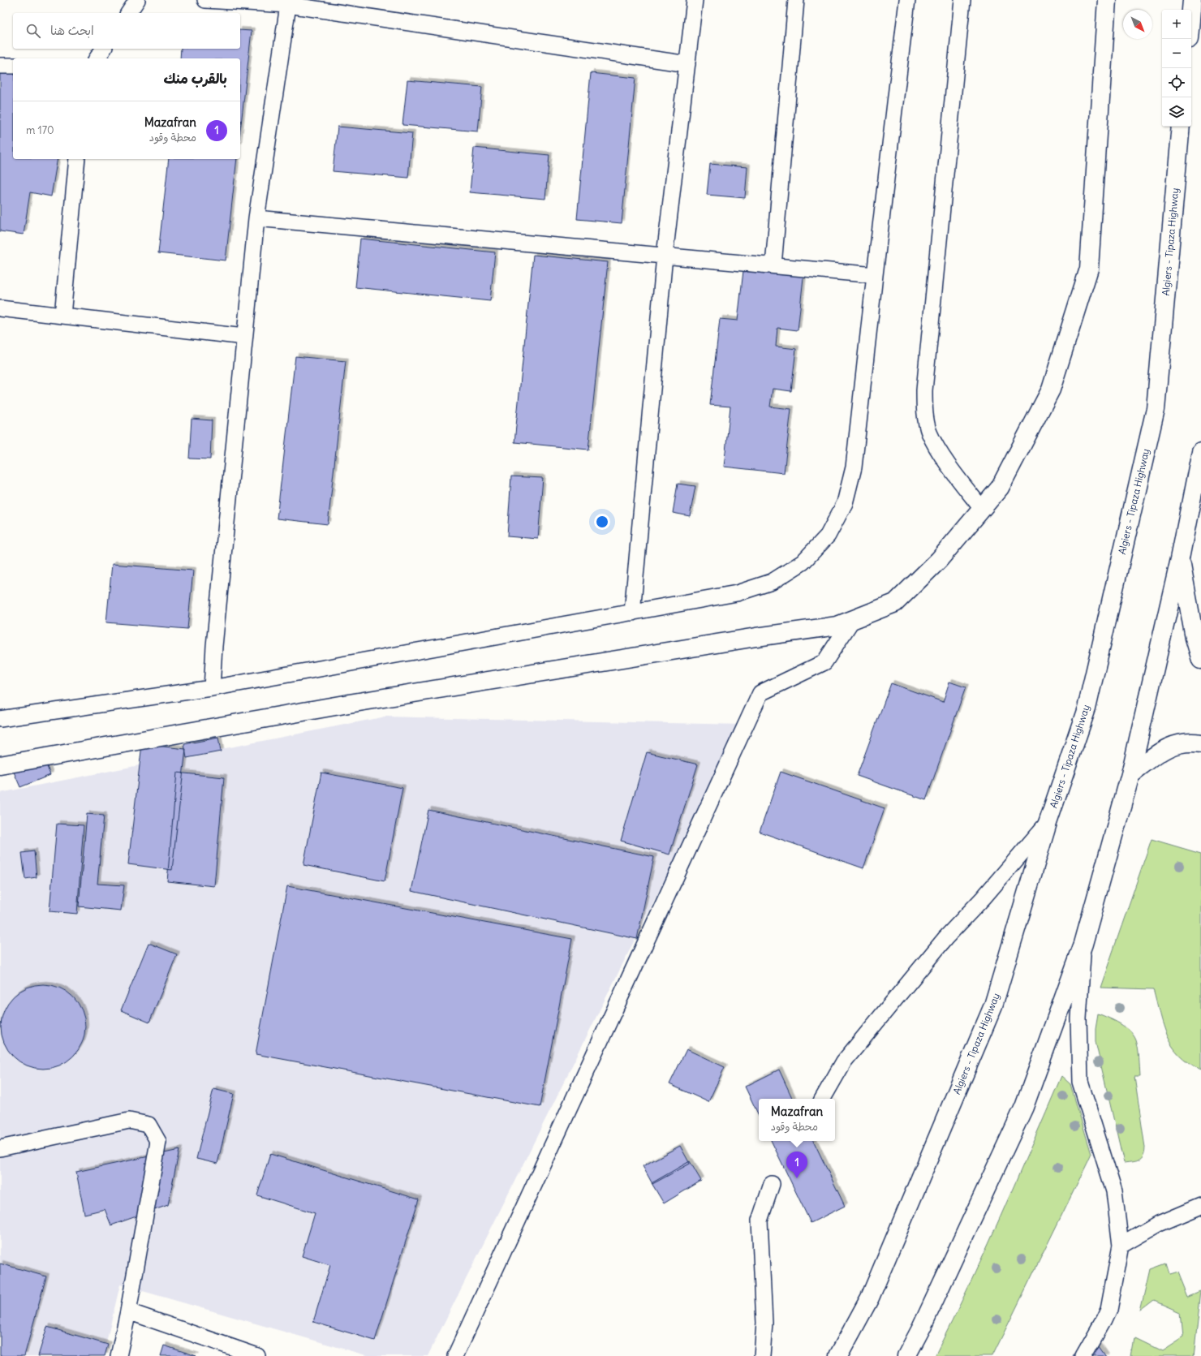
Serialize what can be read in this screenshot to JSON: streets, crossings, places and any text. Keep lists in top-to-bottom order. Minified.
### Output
{"streets":{"main road":["Algiers - Tipaza Highway"]},"north":"bottom right","page":{"map_buttons":["+","−"],"search":"ابحث هنا","heading":"بالقرب منك","list":[{"mark":"1","name":"Mazafran","note":"محطة وقود","value":"170 m"}],"popup":["Mazafran","محطة وقود"],"pins":"1"}}
